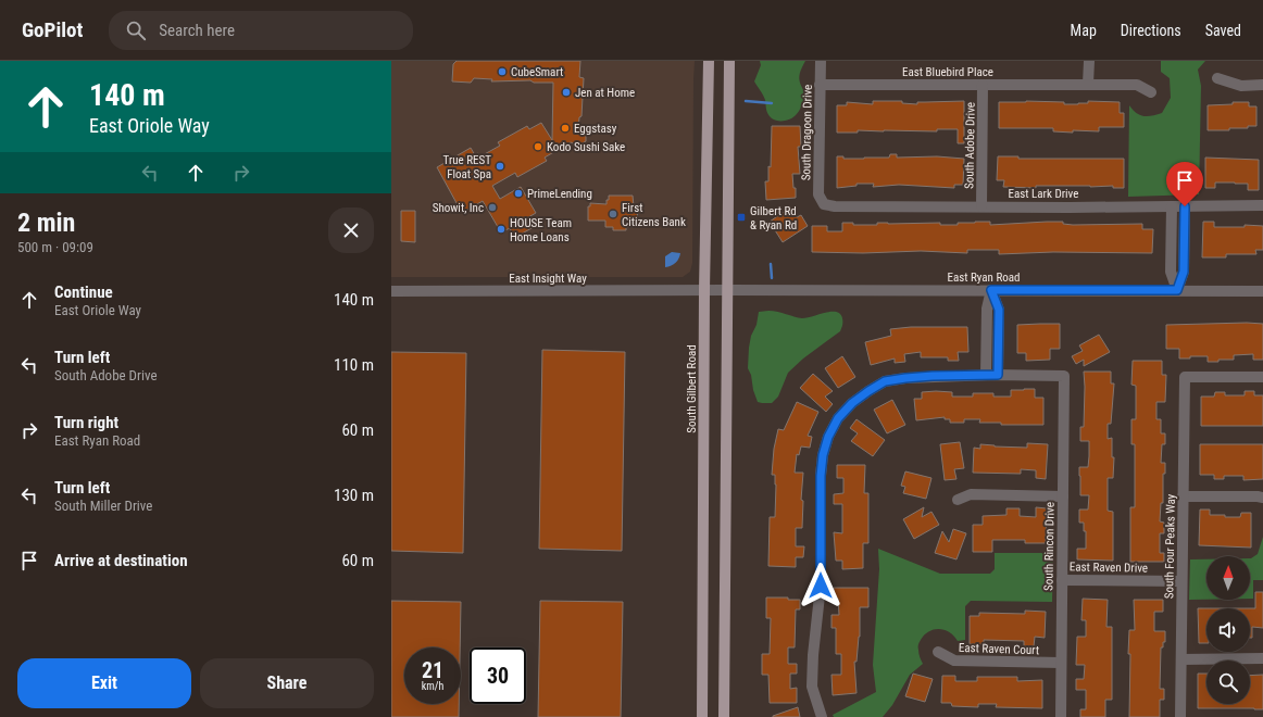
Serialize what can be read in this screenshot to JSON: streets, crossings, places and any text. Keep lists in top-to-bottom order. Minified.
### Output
{"streets":{"main road":["South Gilbert Road"],"street":["East Bluebird Place","South Dragoon Drive","South Adobe Drive","East Lark Drive","East Ryan Road","East Insight Way","South Rincon Drive","South Four Peaks Way","East Raven Drive","East Raven Court"]},"crossings":[["East Bluebird Place","South Dragoon Drive"],["East Bluebird Place","South Adobe Drive"],["South Dragoon Drive","East Lark Drive"],["South Adobe Drive","East Lark Drive"],["East Ryan Road","East Insight Way"],["East Ryan Road","South Gilbert Road"],["East Insight Way","South Gilbert Road"],["South Rincon Drive","East Raven Drive"],["South Rincon Drive","East Raven Court"],["South Four Peaks Way","East Raven Drive"]],"places":{"other":["CubeSmart","Jen at Home","Eggstasy","Kodo Sushi Sake","True REST Float Spa","PrimeLending","Showit, Inc","First Citizens Bank","HOUSE Team Home Loans"],"transit":["Gilbert Rd & Ryan Rd"]},"north":"top","page":{"header":"GoPilot","search":"Search here","nav":["Map","Directions","Saved"],"turn":["140 m","East Oriole Way"],"heading":["2 min","500 m · 09:09"],"list":[{"name":"Continue","note":"East Oriole Way","value":"140 m"},{"name":"Turn left","note":"South Adobe Drive","value":"110 m"},{"name":"Turn right","note":"East Ryan Road","value":"60 m"},{"name":"Turn left","note":"South Miller Drive","value":"130 m"},{"name":"Arrive at destination","value":"60 m"}],"speed":"21 km/h","limit":"30","buttons":["Exit","Share"]}}
